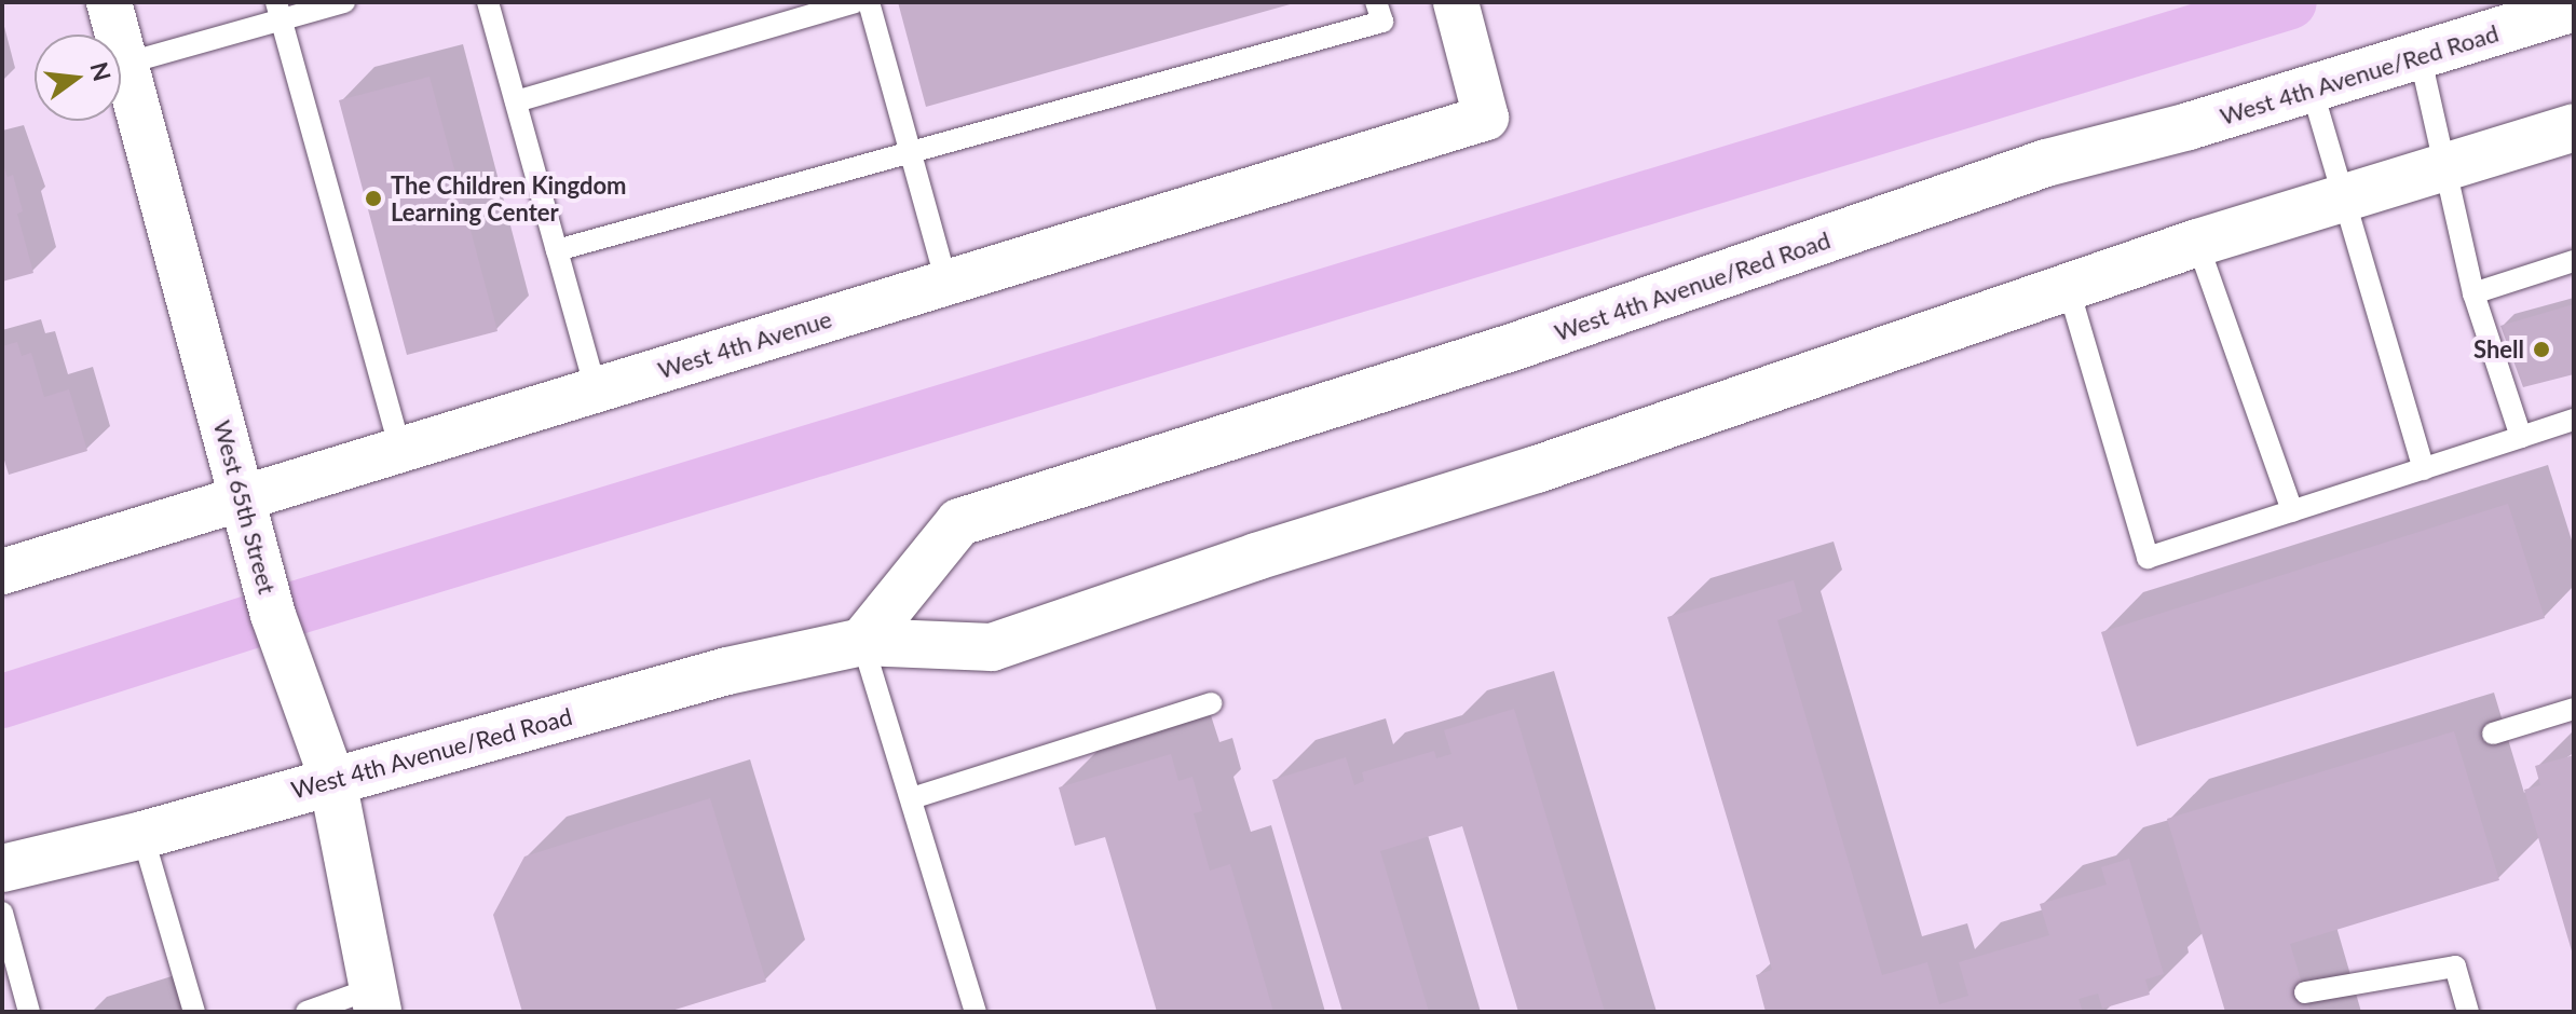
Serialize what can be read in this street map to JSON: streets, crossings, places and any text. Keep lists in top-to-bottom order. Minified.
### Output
{"streets":{"main road":["West 4th Avenue/Red Road","West 65th Street"],"street":["West 4th Avenue"]},"crossings":[["West 4th Avenue/Red Road","West 65th Street"],["West 4th Avenue","West 65th Street"]],"places":["The Children Kingdom Learning Center","Shell"],"north":"right"}
